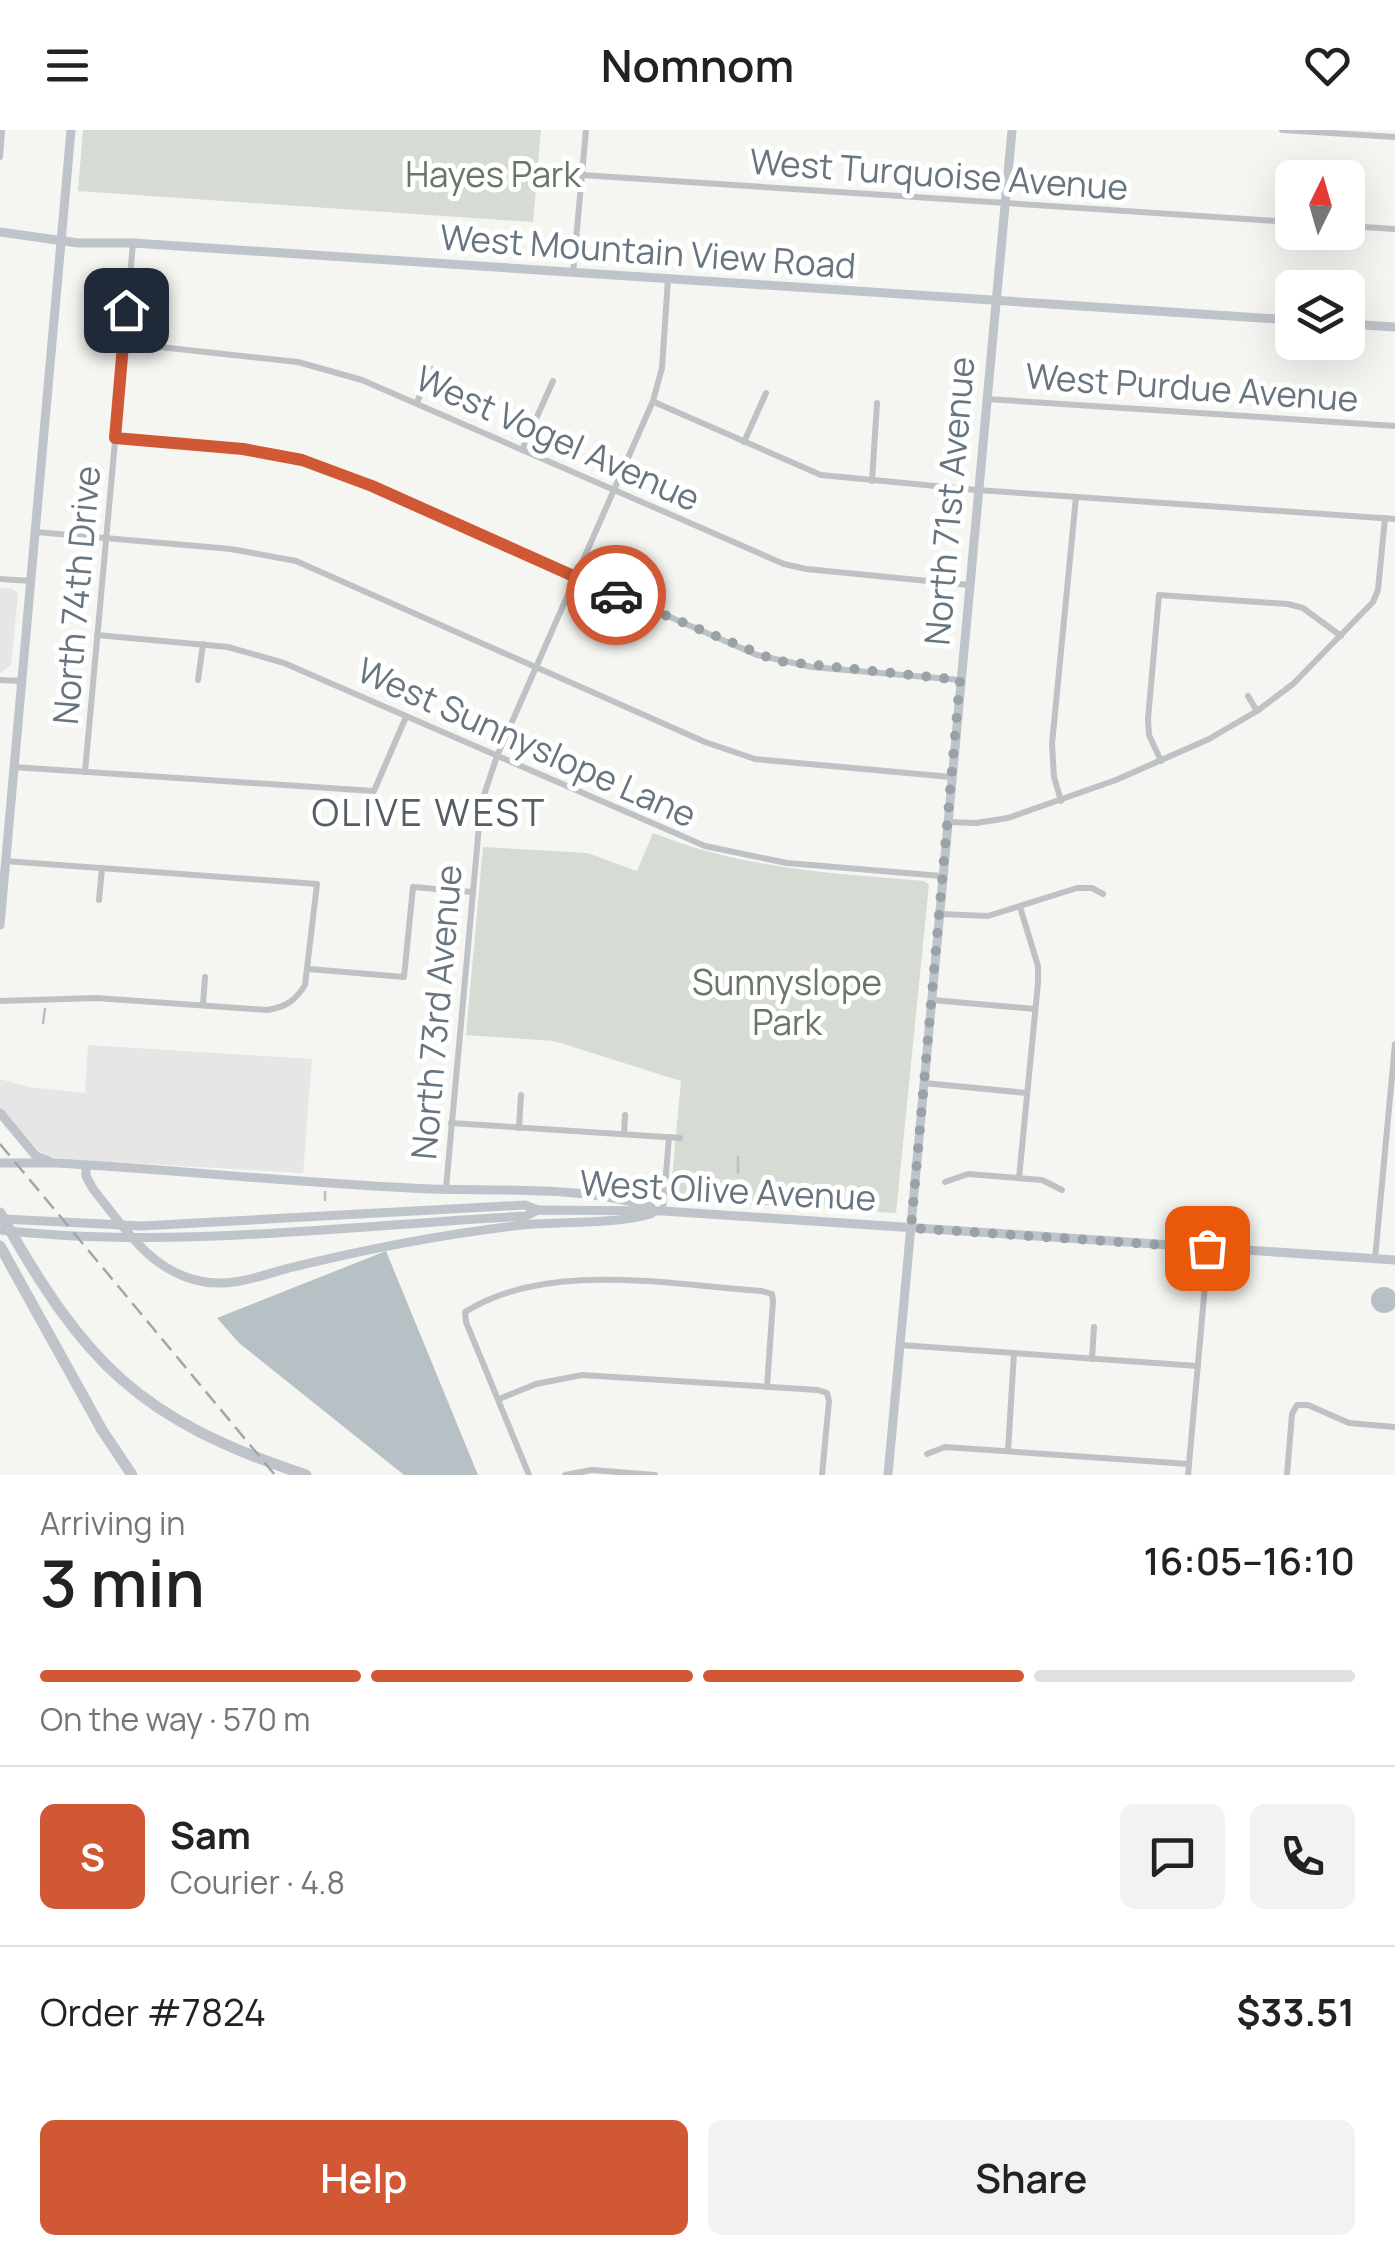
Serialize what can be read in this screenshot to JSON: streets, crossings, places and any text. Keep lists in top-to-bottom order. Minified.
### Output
{"streets":{"main road":["West Mountain View Road","North 71st Avenue","West Olive Avenue"],"street":["West Turquoise Avenue","West Purdue Avenue","West Vogel Avenue","North 74th Drive","West Sunnyslope Lane","North 73rd Avenue"]},"crossings":[["West Turquoise Avenue","North 71st Avenue"],["West Mountain View Road","North 71st Avenue"],["West Mountain View Road","North 74th Drive"],["West Mountain View Road","North 73rd Avenue"],["West Purdue Avenue","North 71st Avenue"],["West Vogel Avenue","North 71st Avenue"],["West Vogel Avenue","North 74th Drive"],["West Vogel Avenue","North 73rd Avenue"],["North 71st Avenue","West Sunnyslope Lane"],["North 71st Avenue","West Olive Avenue"],["North 74th Drive","West Sunnyslope Lane"],["West Sunnyslope Lane","North 73rd Avenue"]],"districts":["OLIVE WEST"],"parks":["Hayes Park","Sunnyslope Park"],"north":"top","page":{"header":"Nomnom","heading":["3 min","Arriving in","16:05–16:10"],"panel":["Sam","Courier · 4.8","Order #7824","$33.51"],"bar":"On the way · 570 m","round":"S","buttons":["Help","Share"]}}
